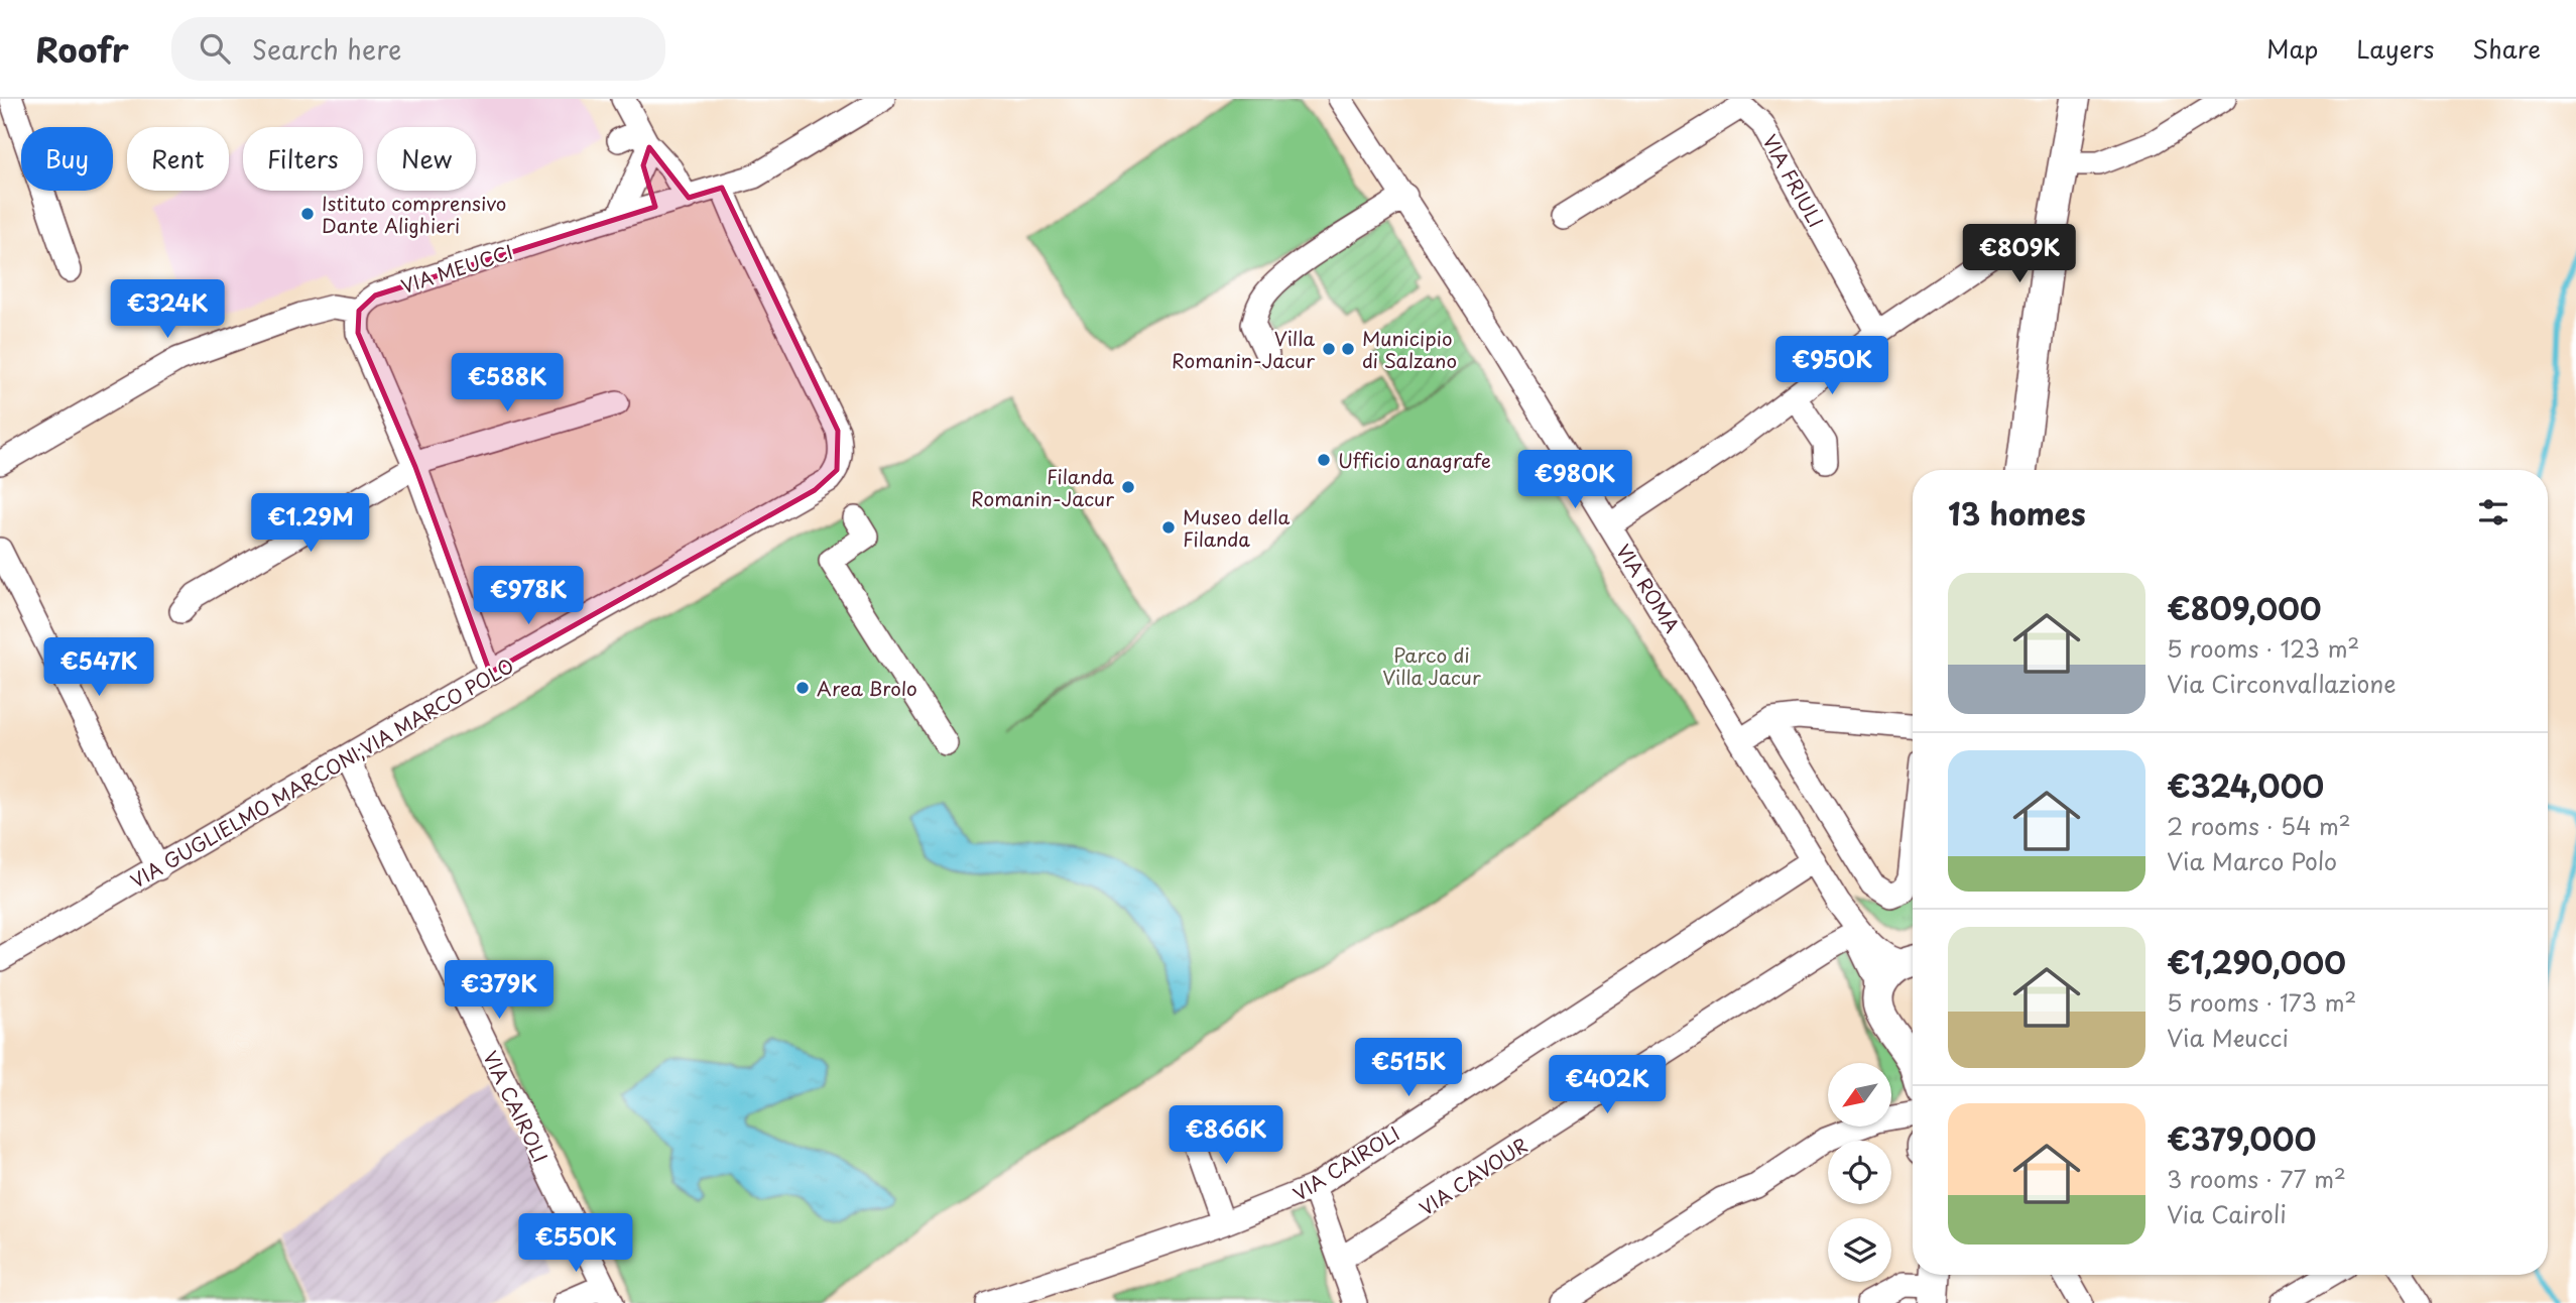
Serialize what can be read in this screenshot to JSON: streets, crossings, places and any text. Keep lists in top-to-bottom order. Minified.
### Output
{"streets":{"main road":["VIA ROMA"],"street":["VIA FRIULI","VIA MEUCCI","VIA GUGLIELMO MARCONI;VIA MARCO POLO","VIA CAIROLI","VIA CAVOUR"]},"crossings":[["VIA MEUCCI","VIA GUGLIELMO MARCONI;VIA MARCO POLO"],["VIA ROMA","VIA CAIROLI"],["VIA ROMA","VIA CAVOUR"],["VIA GUGLIELMO MARCONI;VIA MARCO POLO","VIA CAIROLI"]],"parks":["Parco di Villa Jacur"],"places":["Istituto comprensivo Dante Alighieri","Villa Romanin-Jacur","Municipio di Salzano","Ufficio anagrafe","Filanda Romanin-Jacur","Museo della Filanda","Area Brolo"],"north":"bottom left","page":{"header":"Roofr","search":"Search here","nav":["Map","Layers","Share"],"chip":["Buy","Rent","Filters","New"],"price":["€809K","€324K","€950K","€588K","€980K","€1.29M","€978K","€547K","€379K","€515K","€402K","€866K","€550K"],"heading":"13 homes","list":[{"name":"€809,000","note":"5 rooms · 123 m² · Via Circonvallazione"},{"name":"€324,000","note":"2 rooms · 54 m² · Via Marco Polo"},{"name":"€1,290,000","note":"5 rooms · 173 m² · Via Meucci"},{"name":"€379,000","note":"3 rooms · 77 m² · Via Cairoli"}]}}
